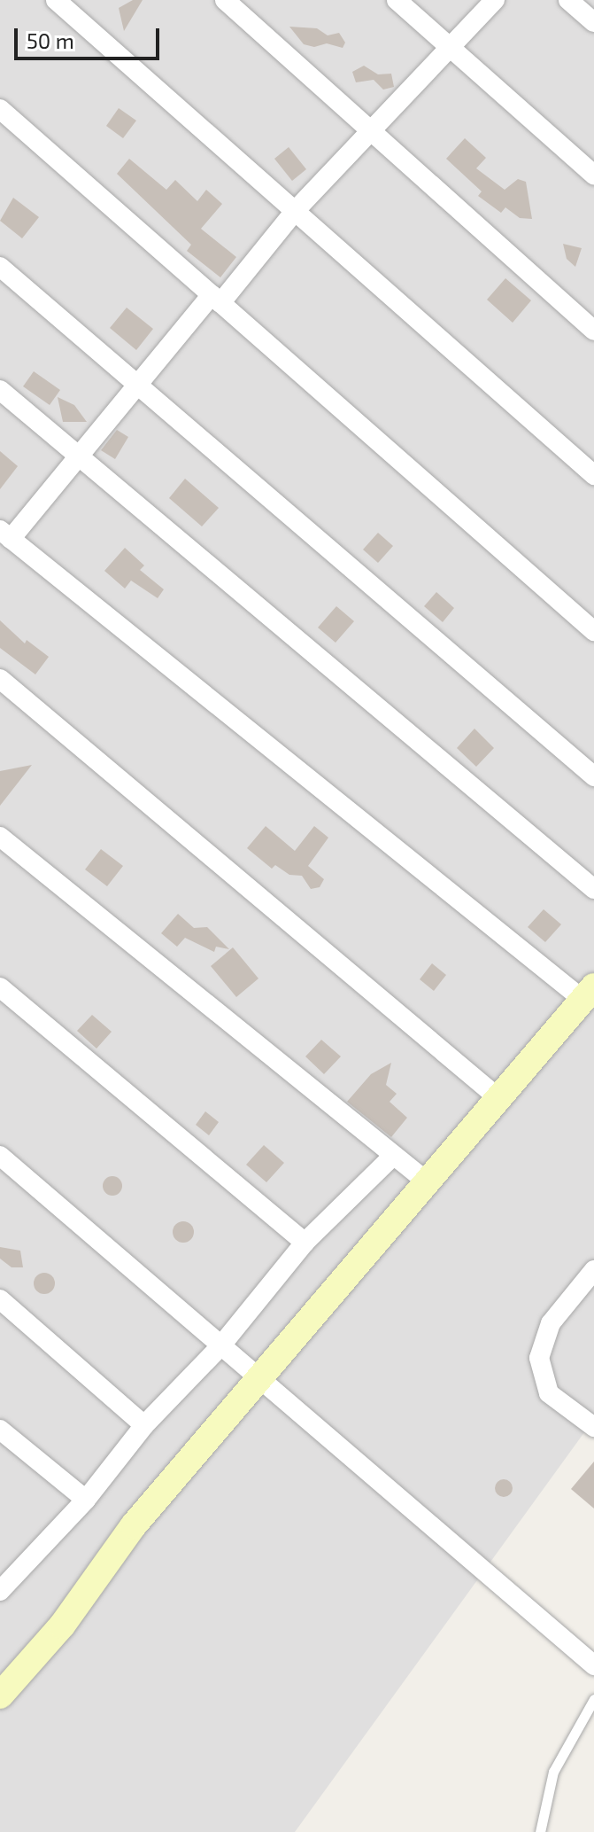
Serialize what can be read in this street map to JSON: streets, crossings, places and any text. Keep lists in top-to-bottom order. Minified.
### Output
{"scale_bar":"50 m"}
